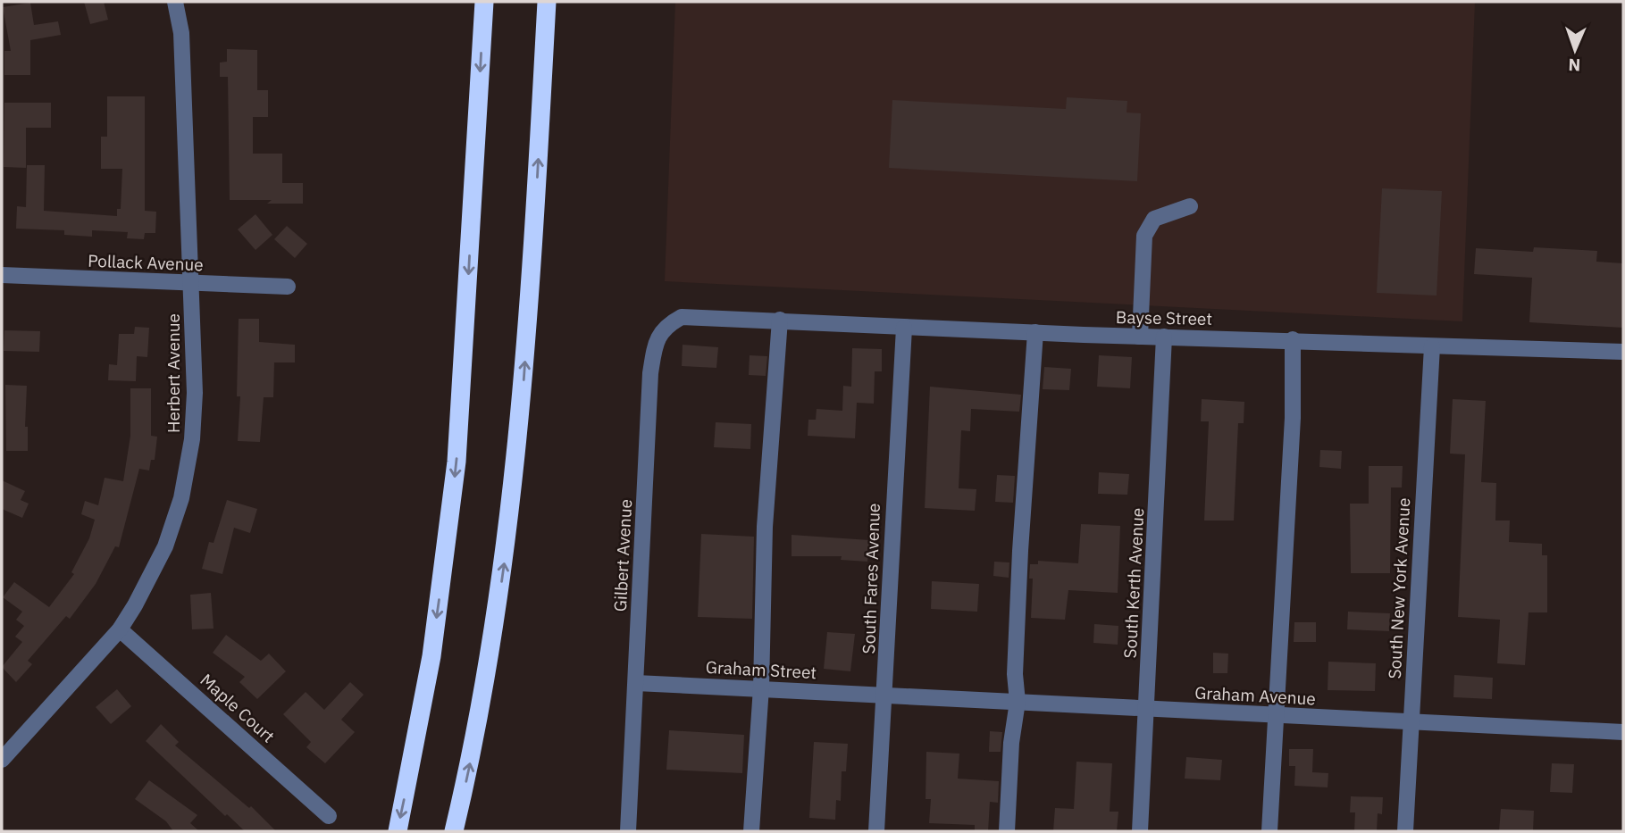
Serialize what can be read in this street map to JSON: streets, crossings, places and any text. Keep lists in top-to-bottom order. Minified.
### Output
{"streets":{"street":["Pollack Avenue","Bayse Street","Herbert Avenue","Gilbert Avenue","South Fares Avenue","South Kerth Avenue","South New York Avenue","Graham Street","Graham Avenue","Maple Court"]},"crossings":[["Pollack Avenue","Herbert Avenue"],["Bayse Street","Gilbert Avenue"],["Bayse Street","South Fares Avenue"],["Bayse Street","South Kerth Avenue"],["Bayse Street","South New York Avenue"],["Herbert Avenue","Maple Court"],["Gilbert Avenue","Graham Street"],["South Fares Avenue","Graham Street"],["South Fares Avenue","Graham Avenue"],["South Kerth Avenue","Graham Avenue"],["South New York Avenue","Graham Avenue"],["Graham Street","Graham Avenue"]],"north":"bottom"}
